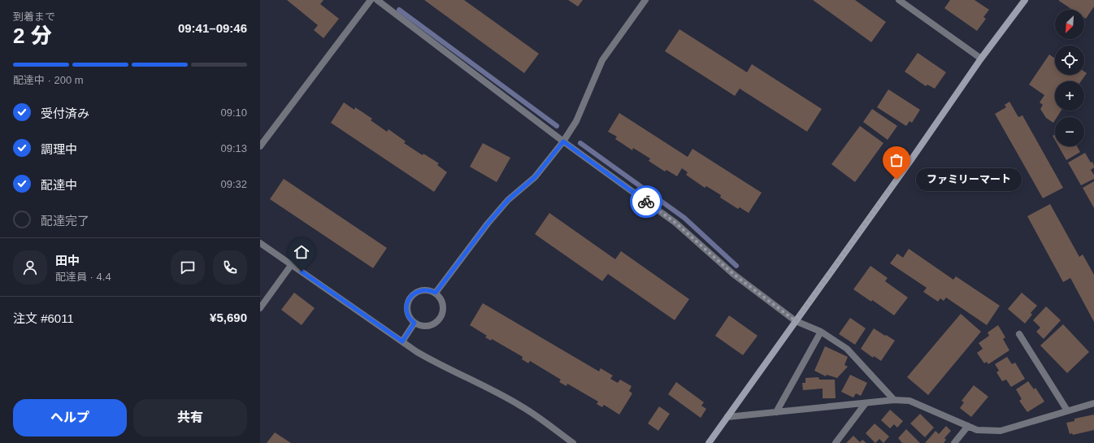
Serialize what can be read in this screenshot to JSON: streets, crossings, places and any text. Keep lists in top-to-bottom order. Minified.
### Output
{"places":["ファミリーマート"],"north":"bottom left","page":{"heading":["2 分","到着まで","09:41–09:46"],"panel":["田中","配達員 · 4.4","注文 #6011","¥5,690"],"map_buttons":["+","−"],"bar":"配達中 · 200 m","list":[["受付済み","09:10"],["調理中","09:13"],["配達中","09:32"],"配達完了"],"bubble":"ファミリーマート","buttons":["ヘルプ","共有"]}}
